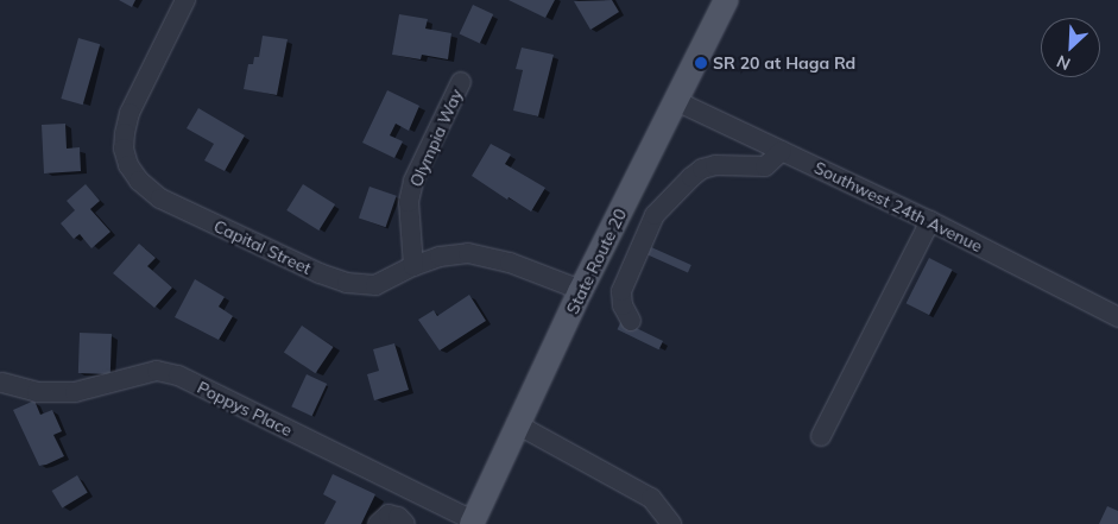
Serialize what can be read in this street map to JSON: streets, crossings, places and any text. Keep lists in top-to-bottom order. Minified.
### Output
{"streets":{"main road":["State Route 20"],"street":["Olympia Way","Southwest 24th Avenue","Capital Street","Poppys Place"]},"crossings":[["Olympia Way","Capital Street"],["Southwest 24th Avenue","State Route 20"],["Capital Street","State Route 20"],["State Route 20","Poppys Place"]],"places":["SR 20 at Haga Rd"],"north":"bottom left"}
